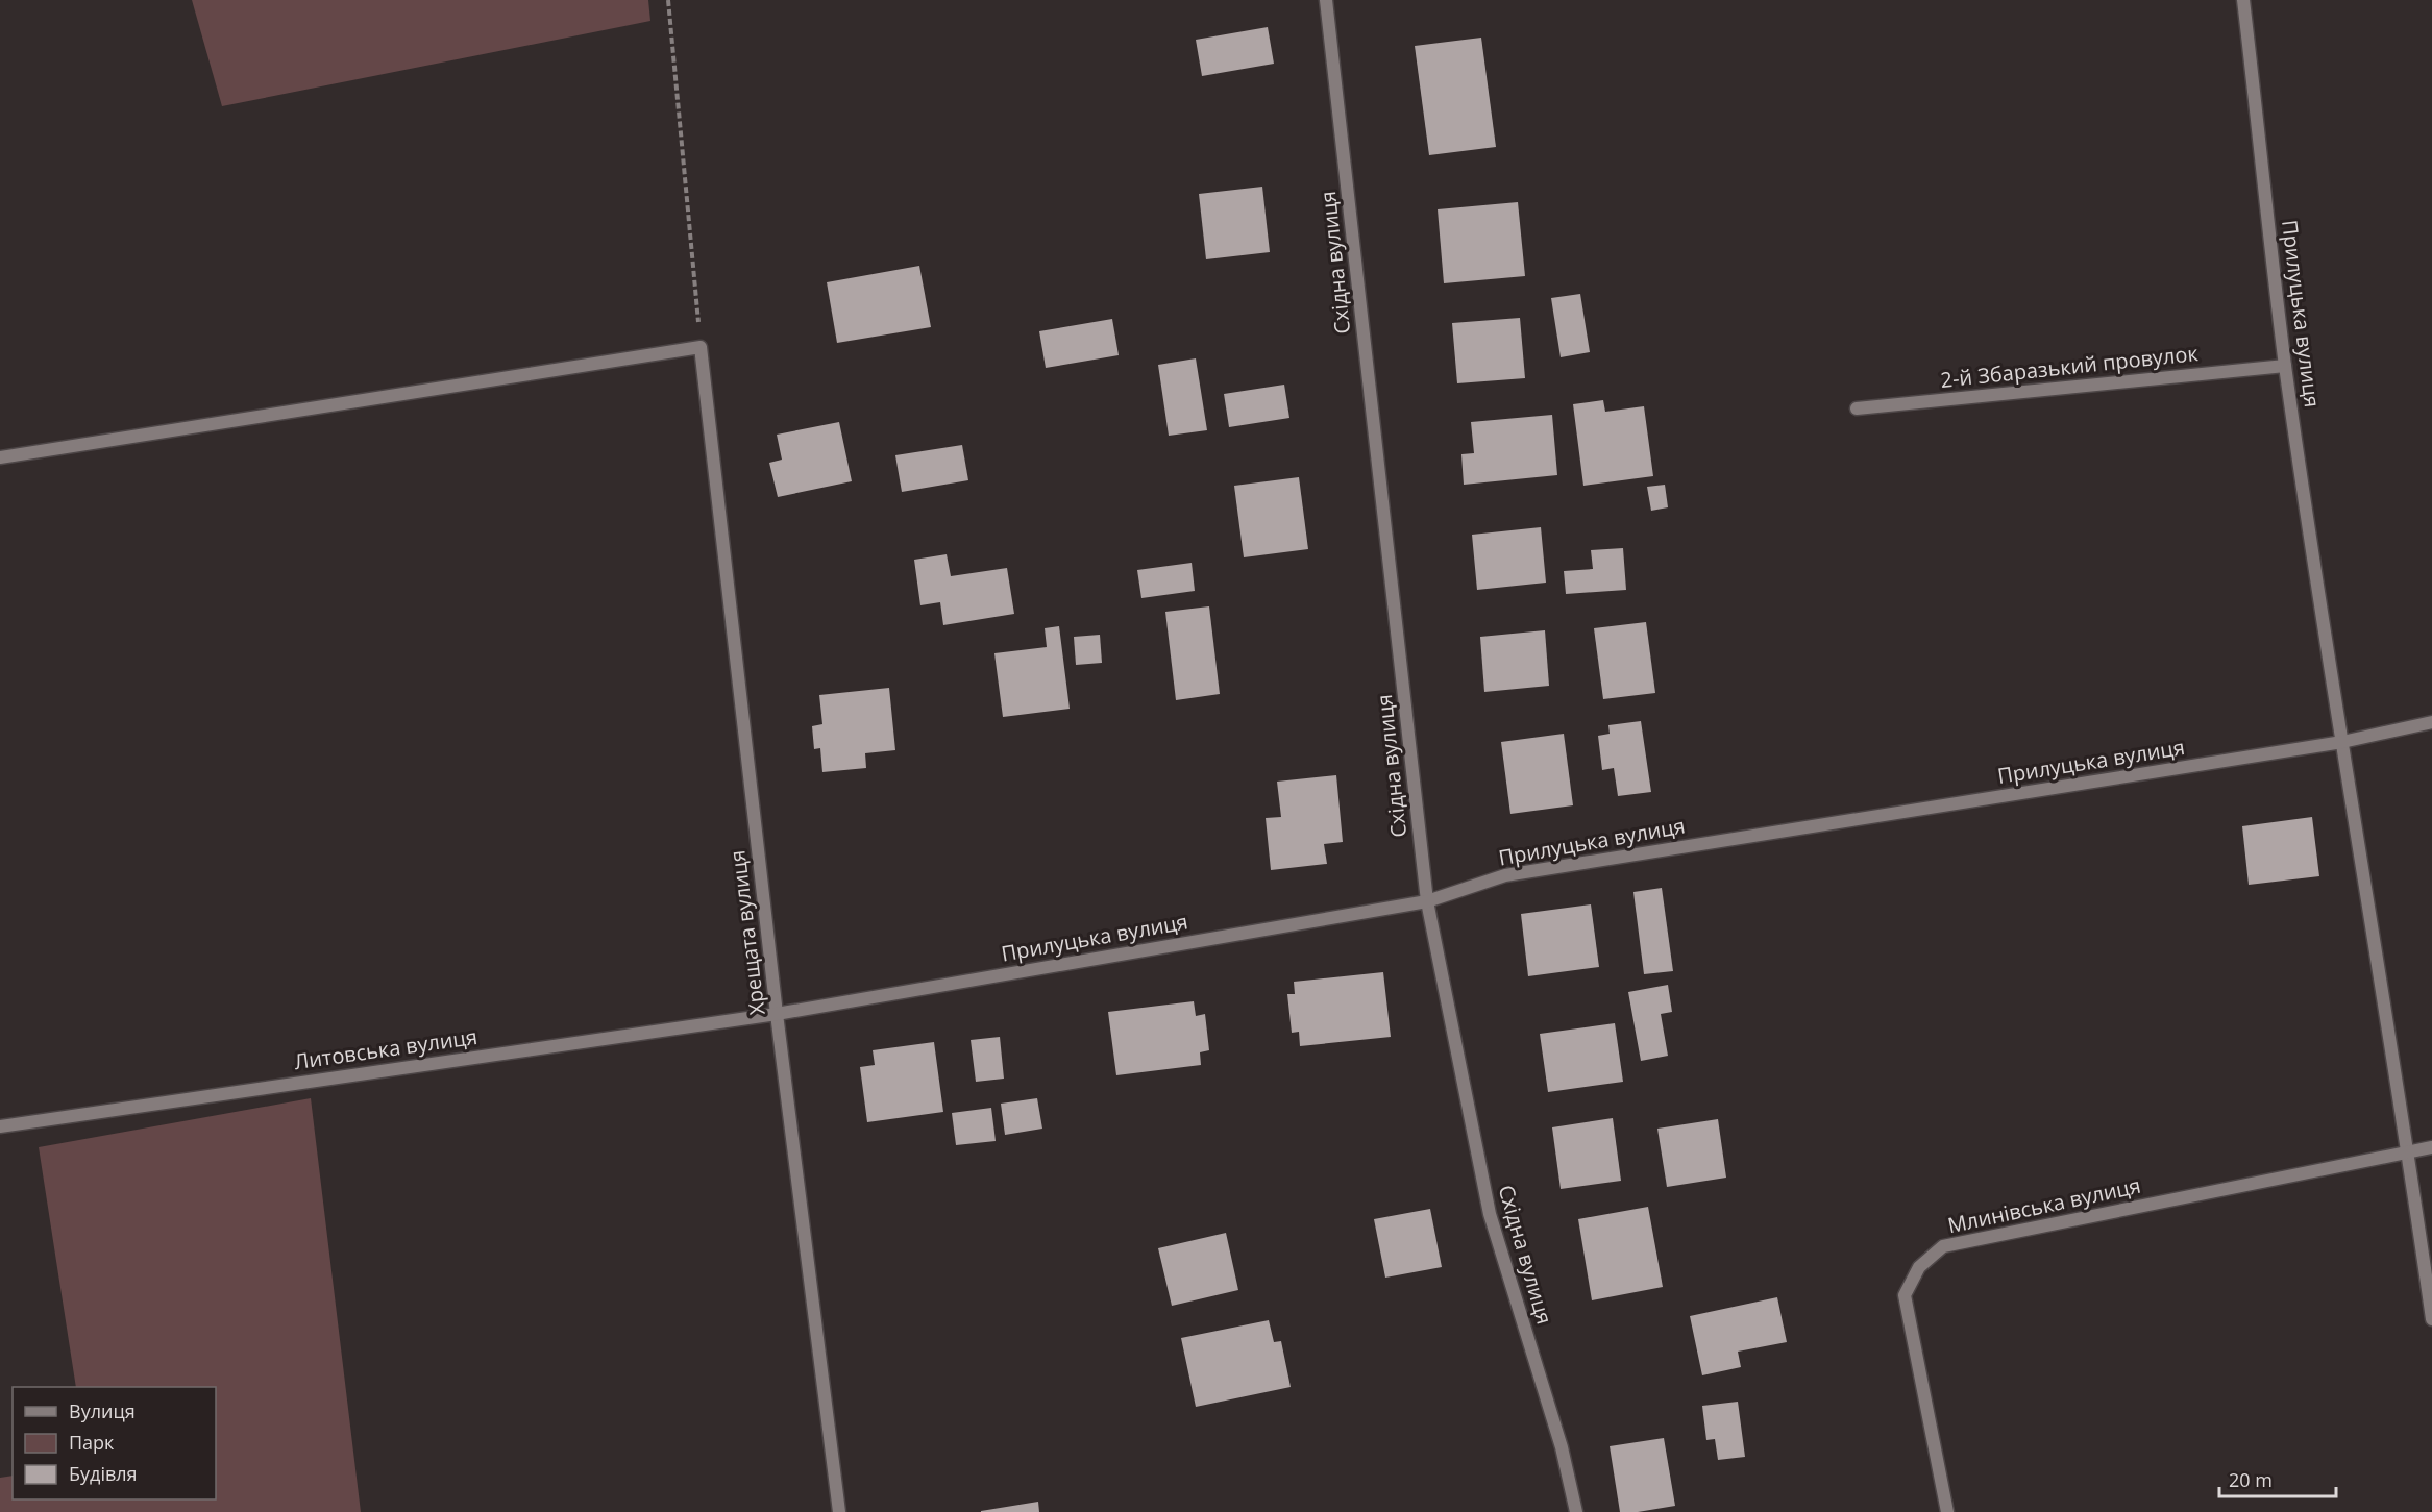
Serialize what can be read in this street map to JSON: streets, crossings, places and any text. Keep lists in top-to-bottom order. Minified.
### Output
{"streets":{"street":["Східна вулиця","Прилуцька вулиця","2-й Збаразький провулок","Хрещата вулиця","Литовська вулиця","Млинівська вулиця"]},"crossings":[["Східна вулиця","Прилуцька вулиця"],["Прилуцька вулиця","2-й Збаразький провулок"],["Прилуцька вулиця","Хрещата вулиця"],["Прилуцька вулиця","Литовська вулиця"],["Прилуцька вулиця","Млинівська вулиця"],["Хрещата вулиця","Литовська вулиця"]],"legend":["Вулиця","Парк","Будівля"],"scale_bar":"20 m"}
